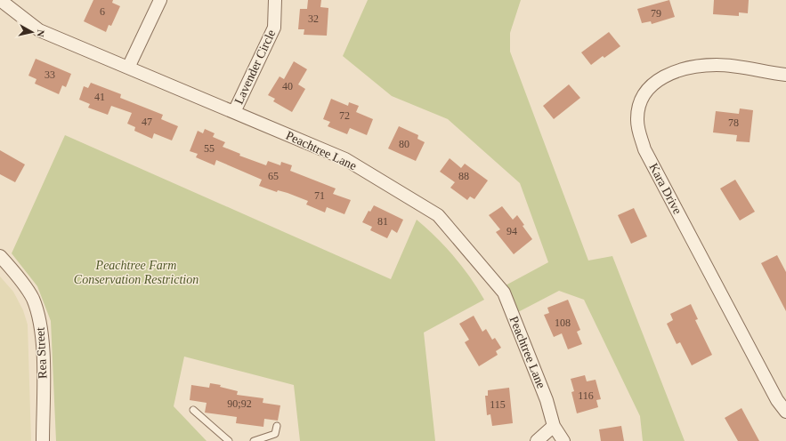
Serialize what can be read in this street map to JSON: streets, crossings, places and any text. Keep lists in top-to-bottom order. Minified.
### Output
{"streets":{"street":["Lavender Circle","Peachtree Lane","Kara Drive","Rea Street"]},"crossings":[["Lavender Circle","Peachtree Lane"]],"parks":["Peachtree Farm Conservation Restriction"],"house_numbers":["6","79","32","33","40","41","72","47","78","80","55","65","88","71","81","94","108","116","90;92","115"],"north":"right"}
